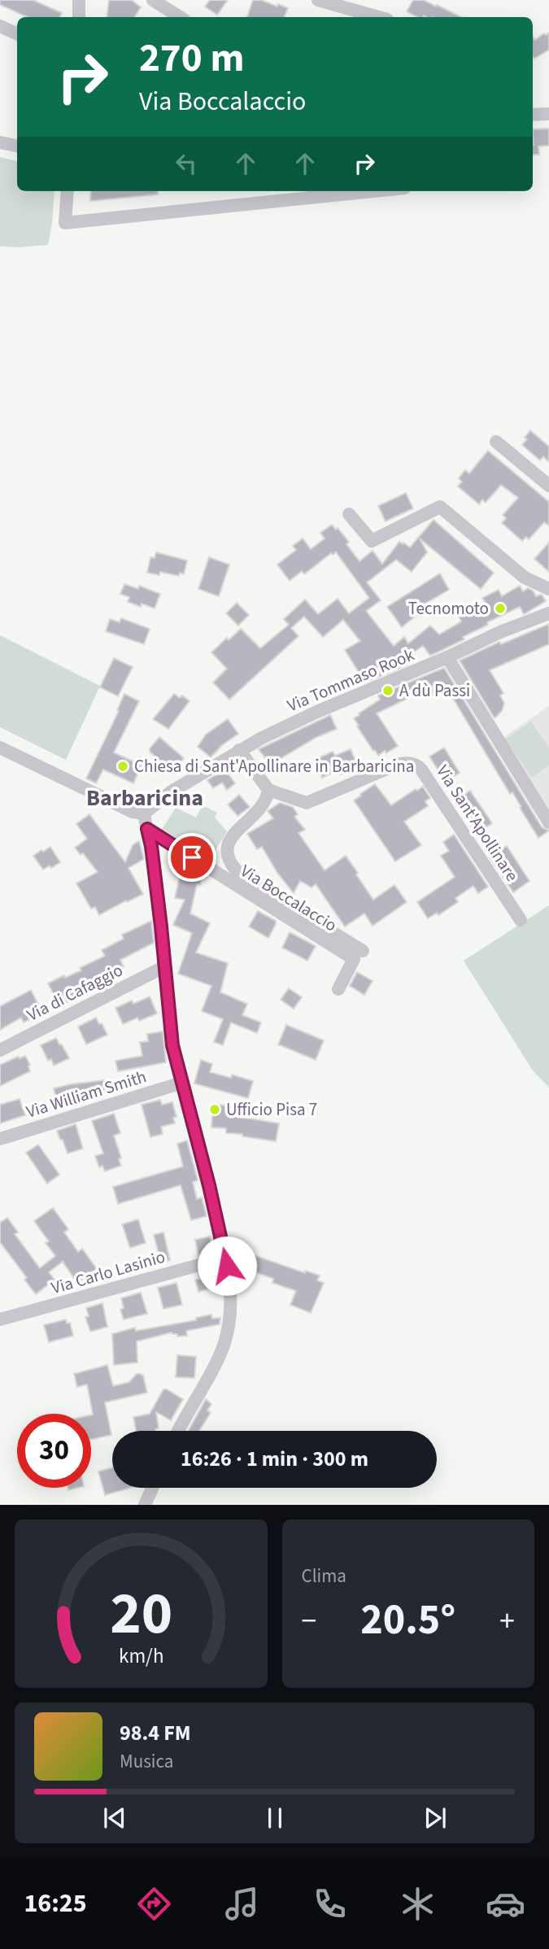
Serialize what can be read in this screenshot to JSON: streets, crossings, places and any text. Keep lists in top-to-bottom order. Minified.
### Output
{"streets":{"street":["Via Tommaso Rook","Via Sant'Apollinare","Via Boccalaccio","Via di Cafaggio","Via William Smith","Via Carlo Lasinio"]},"districts":["Barbaricina"],"places":["Tecnomoto","A dù Passi","Chiesa di Sant'Apollinare in Barbaricina","Ufficio Pisa 7"],"page":{"turn":["270 m","Via Boccalaccio"],"limit":"30","trip":"16:26 · 1 min · 300 m","tile":"Clima","heat":["−","20.5°","+"],"song":["98.4 FM","Musica"],"tabs":"16:25","gauge":["20","km/h"]}}
